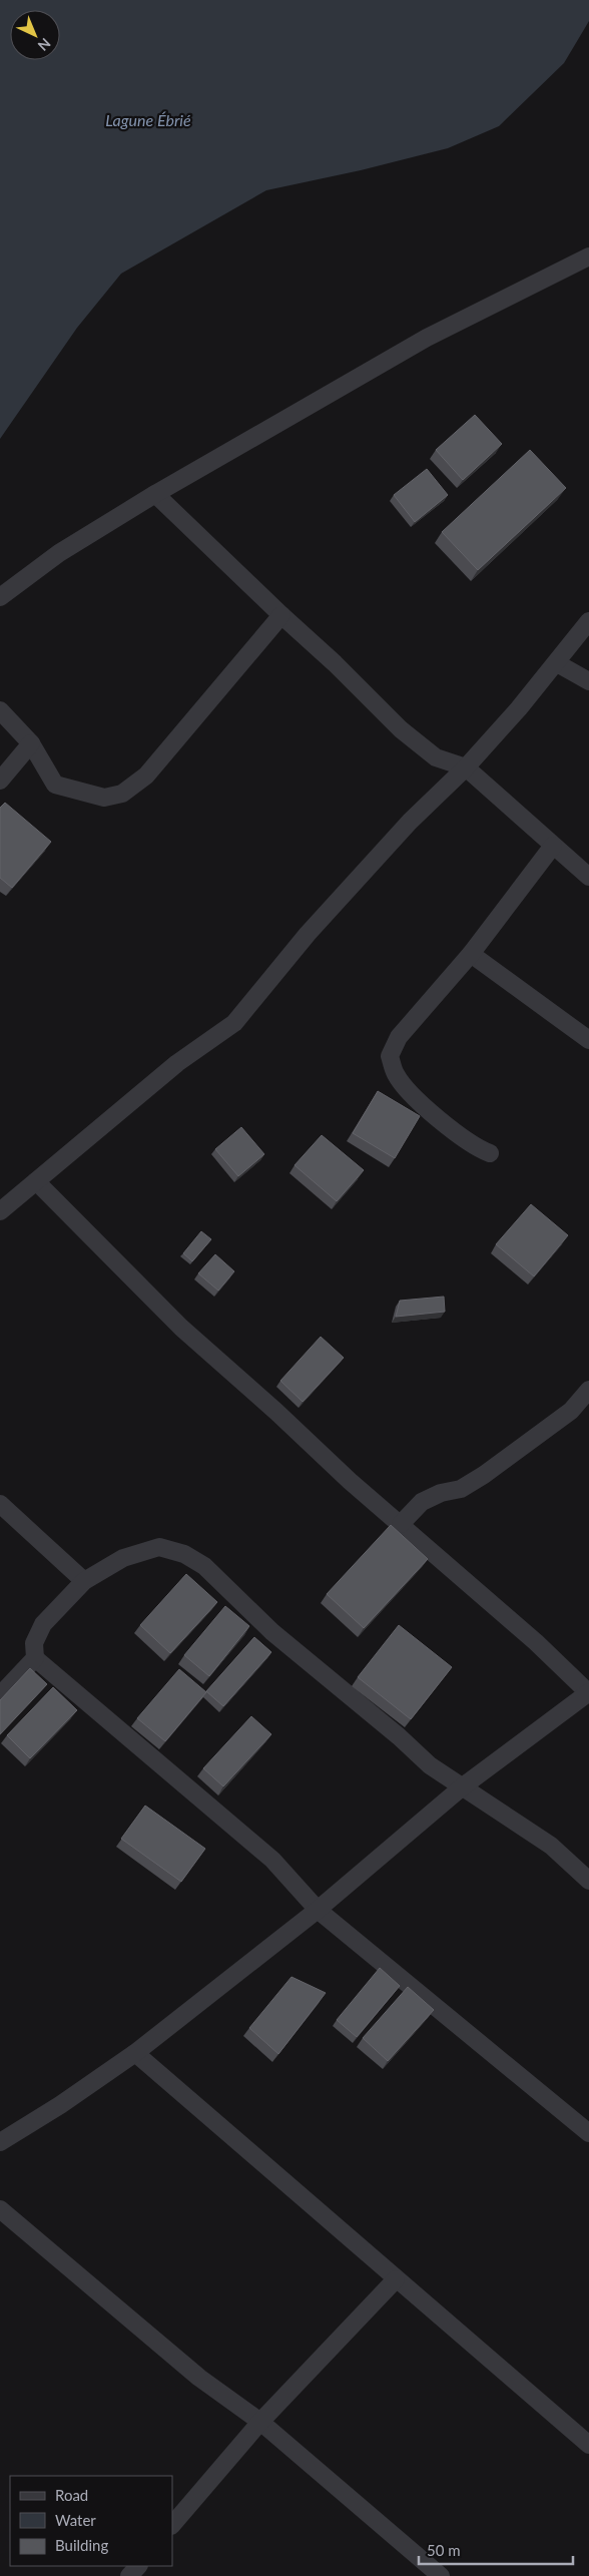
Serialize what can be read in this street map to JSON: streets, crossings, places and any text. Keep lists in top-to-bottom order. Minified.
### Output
{"water":["Lagune Ébrié"],"legend":["Road","Water","Building"],"scale_bar":"50 m","north":"bottom right"}
